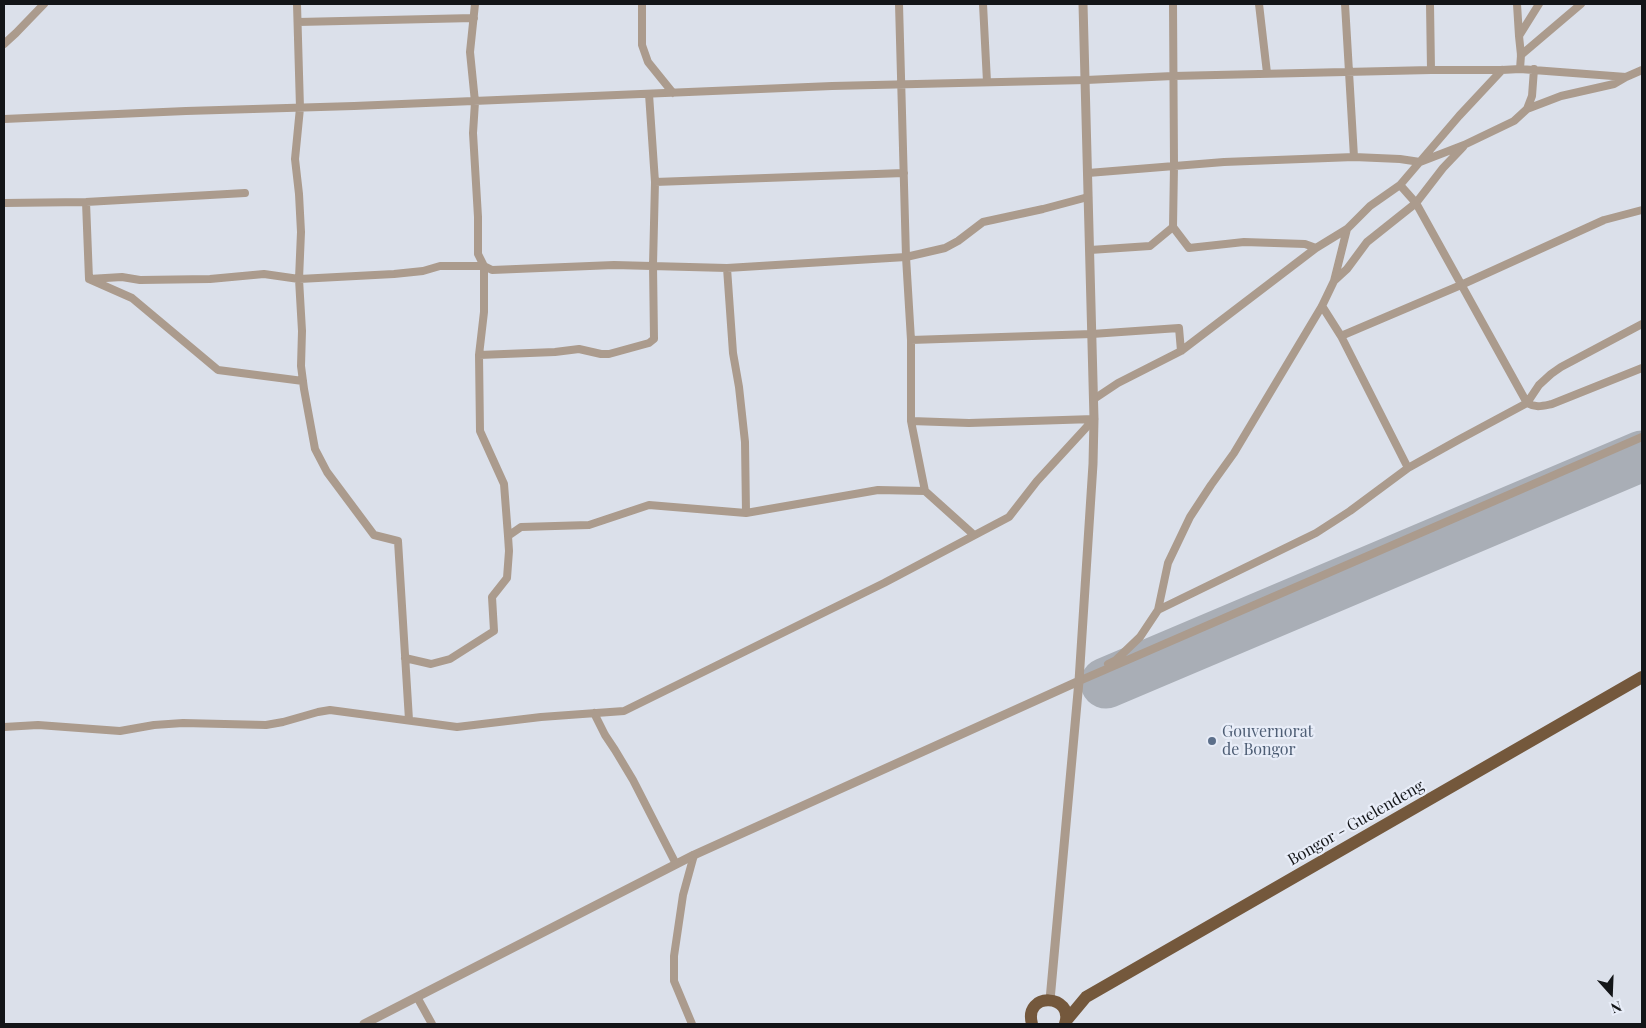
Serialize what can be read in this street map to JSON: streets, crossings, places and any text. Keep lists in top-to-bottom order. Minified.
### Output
{"streets":{"highway":["Bongor - Guelendeng"]},"places":["Gouvernorat de Bongor"],"north":"bottom"}
